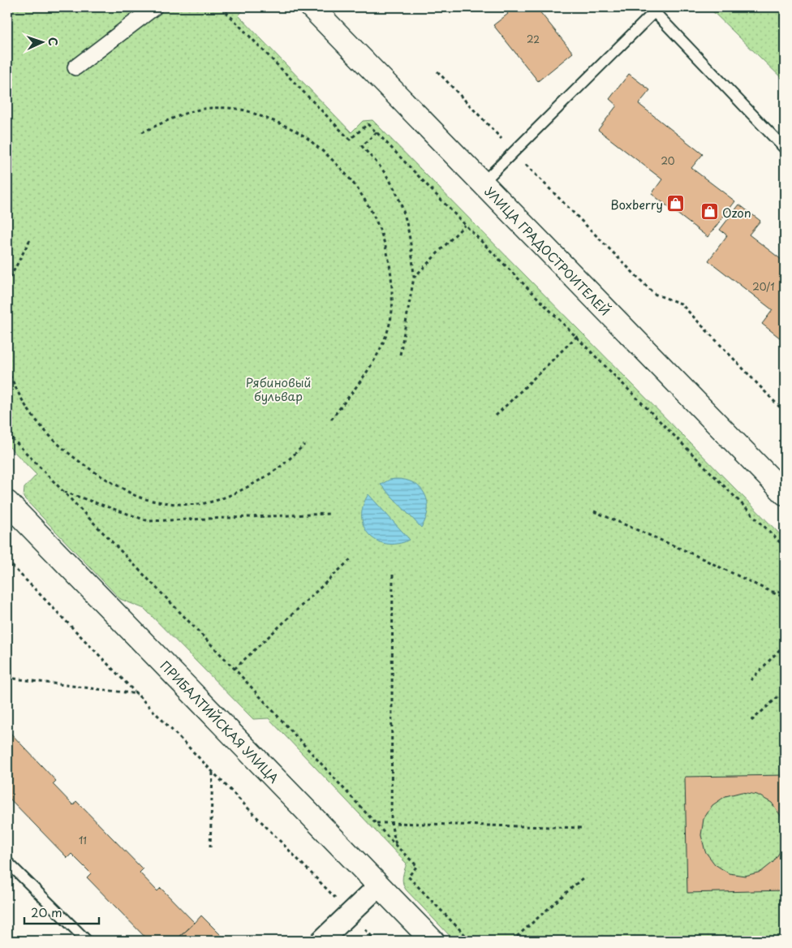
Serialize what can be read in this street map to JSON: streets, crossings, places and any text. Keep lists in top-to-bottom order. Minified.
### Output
{"streets":{"street":["УЛИЦА ГРАДОСТРОИТЕЛЕЙ","ПРИБАЛТИЙСКАЯ УЛИЦА"]},"parks":["Рябиновый бульвар"],"places":{"shop":["Boxberry","Ozon"]},"house_numbers":["22","20","20/1","11"],"scale_bar":"20 m","north":"right"}
